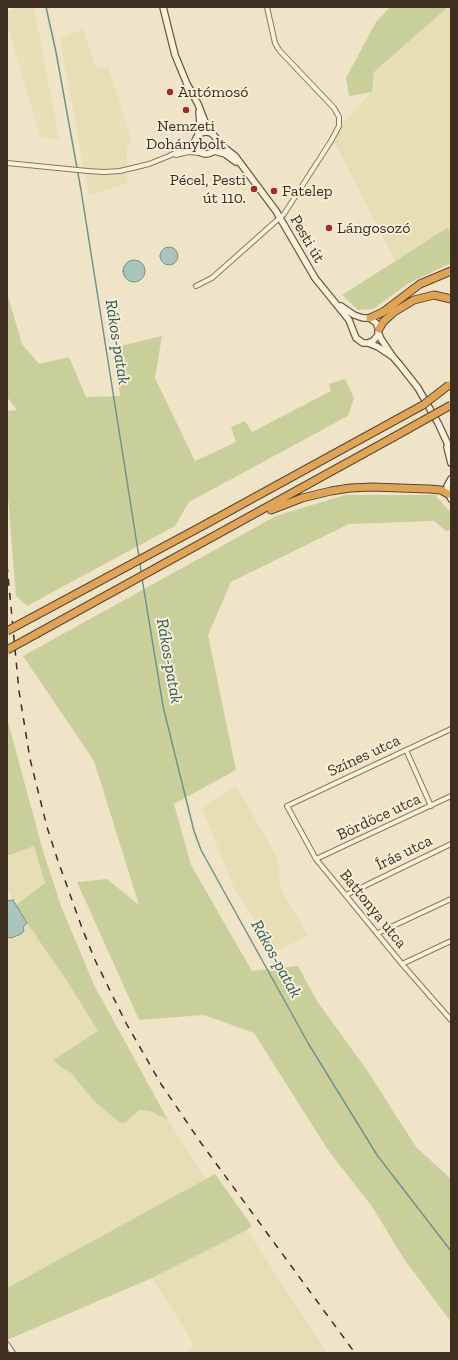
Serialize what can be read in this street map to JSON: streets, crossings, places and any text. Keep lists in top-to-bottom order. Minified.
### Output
{"streets":{"main road":["Pesti út"],"street":["Színes utca","Bördöce utca","Írás utca","Battonya utca"]},"crossings":[["Színes utca","Battonya utca"],["Bördöce utca","Battonya utca"],["Írás utca","Battonya utca"]],"water":["Rákos-patak"],"places":["Autómosó","Nemzeti Dohánybolt","Pécel, Pesti út 110.","Fatelep","Lángosozó"]}
